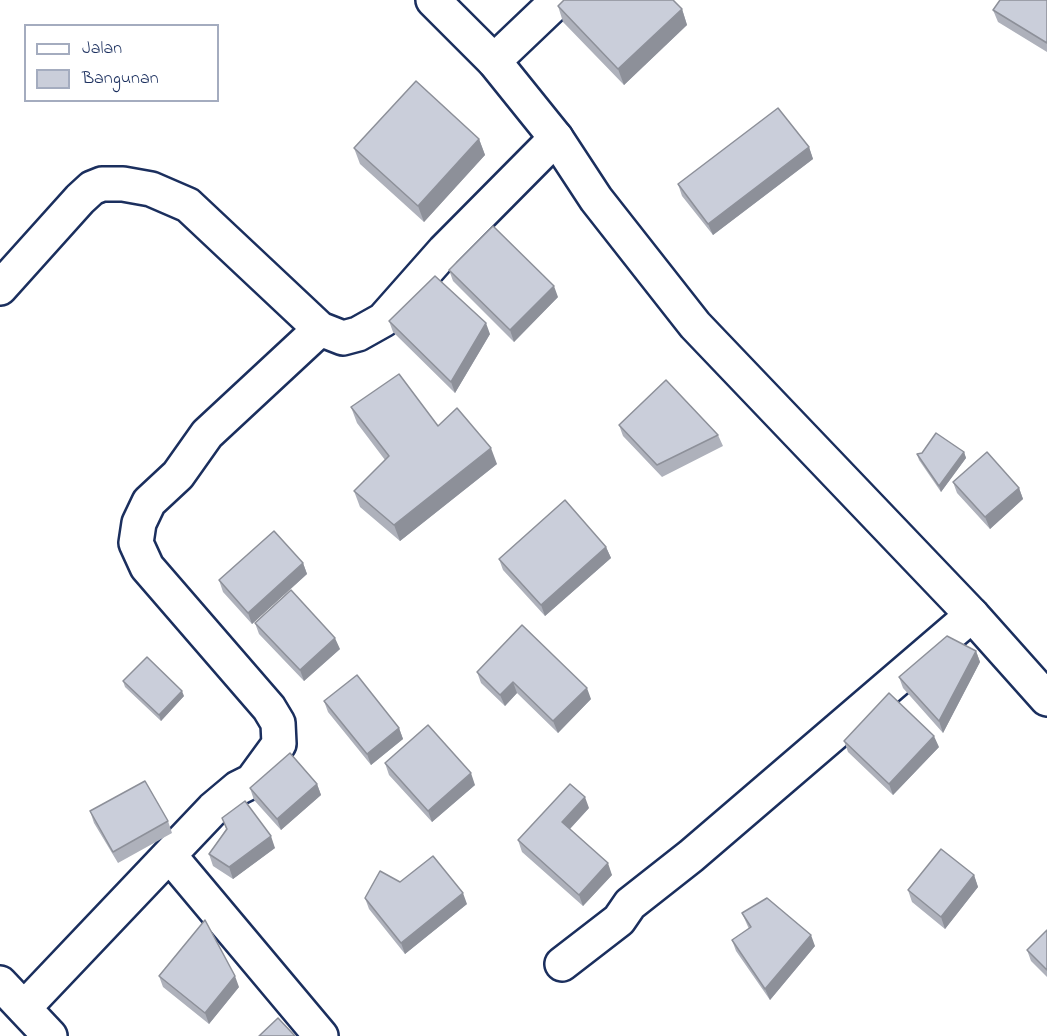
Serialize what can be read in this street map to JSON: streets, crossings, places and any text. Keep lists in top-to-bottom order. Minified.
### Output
{"legend":["Jalan","Bangunan"]}
